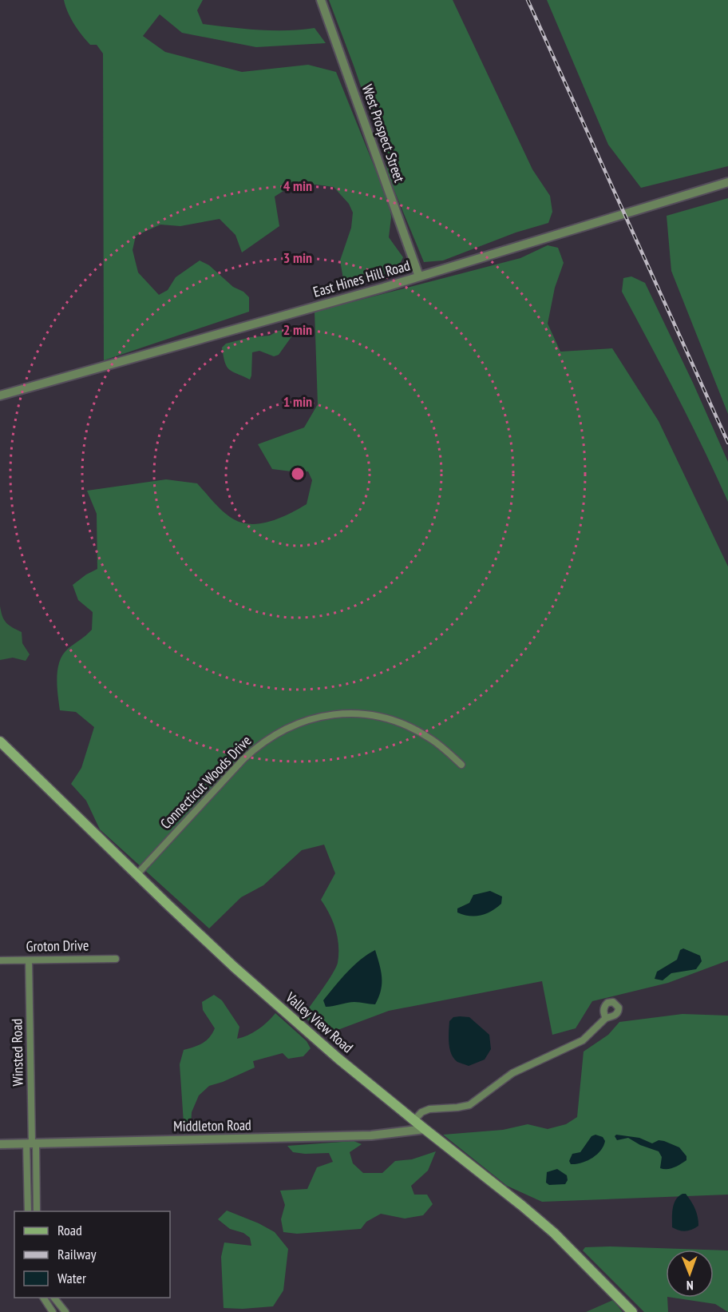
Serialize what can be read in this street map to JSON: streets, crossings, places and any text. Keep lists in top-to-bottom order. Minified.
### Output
{"streets":{"main road":["Valley View Road"],"street":["West Prospect Street","East Hines Hill Road","Connecticut Woods Drive","Groton Drive","Winsted Road","Middleton Road"]},"crossings":[["West Prospect Street","East Hines Hill Road"],["Connecticut Woods Drive","Valley View Road"],["Groton Drive","Winsted Road"],["Valley View Road","Middleton Road"],["Winsted Road","Middleton Road"]],"legend":["Road","Railway","Water"],"north":"bottom","rings":["4 min","3 min","2 min","1 min"]}
